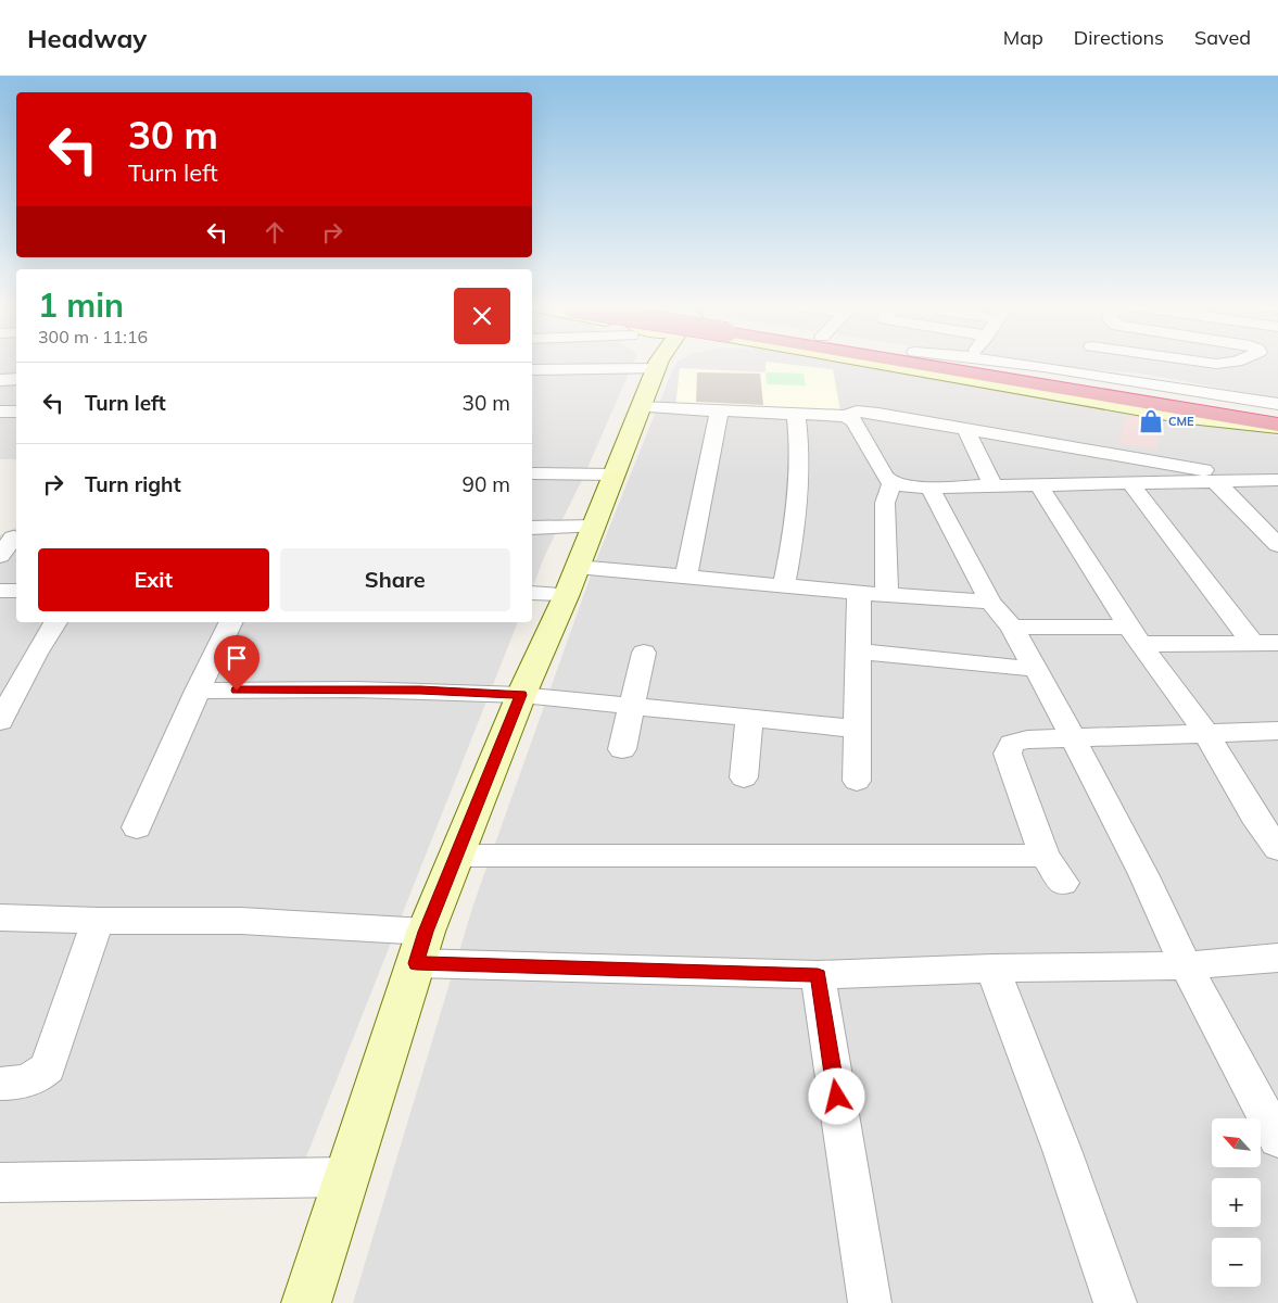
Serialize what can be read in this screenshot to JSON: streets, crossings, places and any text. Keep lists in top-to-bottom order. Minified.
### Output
{"places":{"shop":["CME"]},"north":"top left","page":{"header":"Headway","nav":["Map","Directions","Saved"],"turn":["30 m","Turn left"],"heading":["1 min","300 m · 11:16"],"list":[{"name":"Turn left","value":"30 m"},{"name":"Turn right","value":"90 m"}],"buttons":["Exit","Share"],"map_buttons":["+","−"]}}
